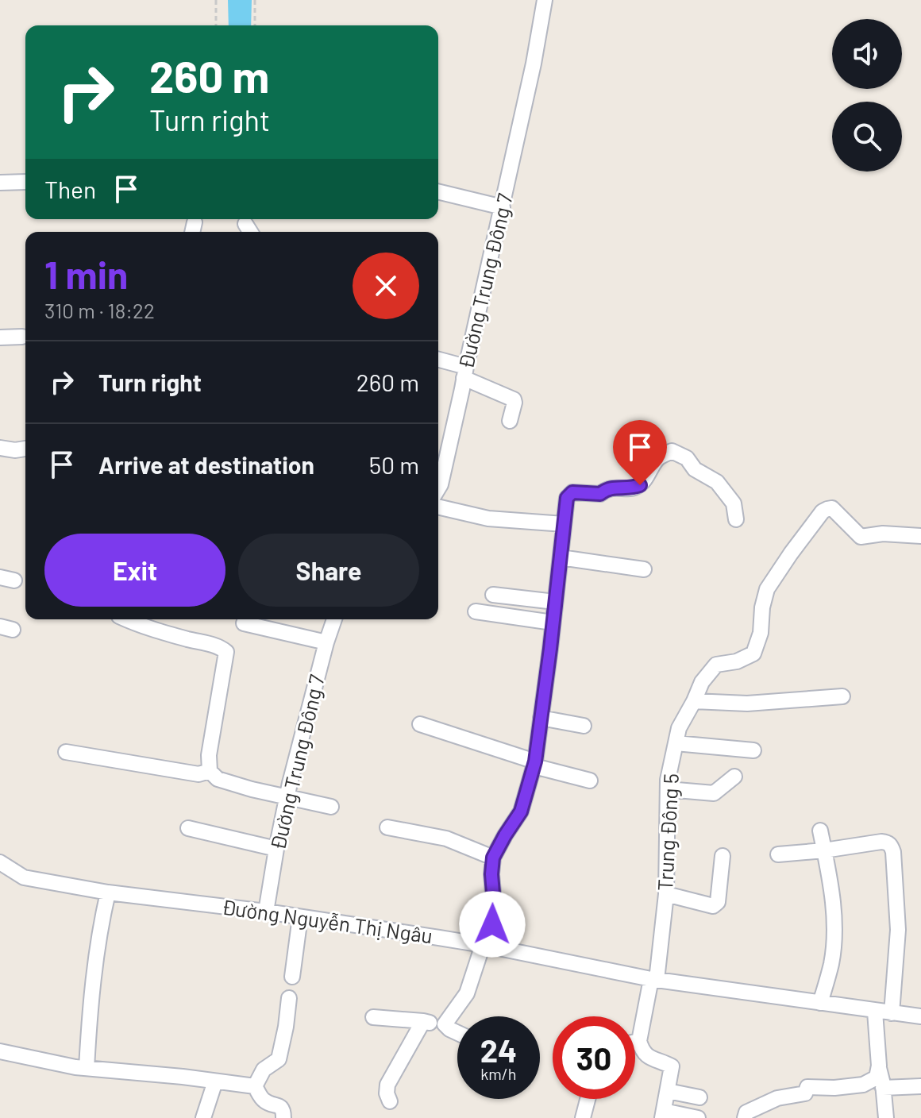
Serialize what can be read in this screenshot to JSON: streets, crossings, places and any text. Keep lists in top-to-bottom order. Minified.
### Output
{"streets":{"street":["Đường Trung Đông 7","Trung Đông 5","Đường Nguyễn Thị Ngâu"]},"crossings":[["Đường Trung Đông 7","Đường Nguyễn Thị Ngâu"],["Trung Đông 5","Đường Nguyễn Thị Ngâu"]],"page":{"turn":["260 m","Turn right"],"then":"Then","heading":["1 min","310 m · 18:22"],"list":[{"name":"Turn right","value":"260 m"},{"name":"Arrive at destination","value":"50 m"}],"buttons":["Exit","Share"],"speed":"24 km/h","limit":"30"}}
